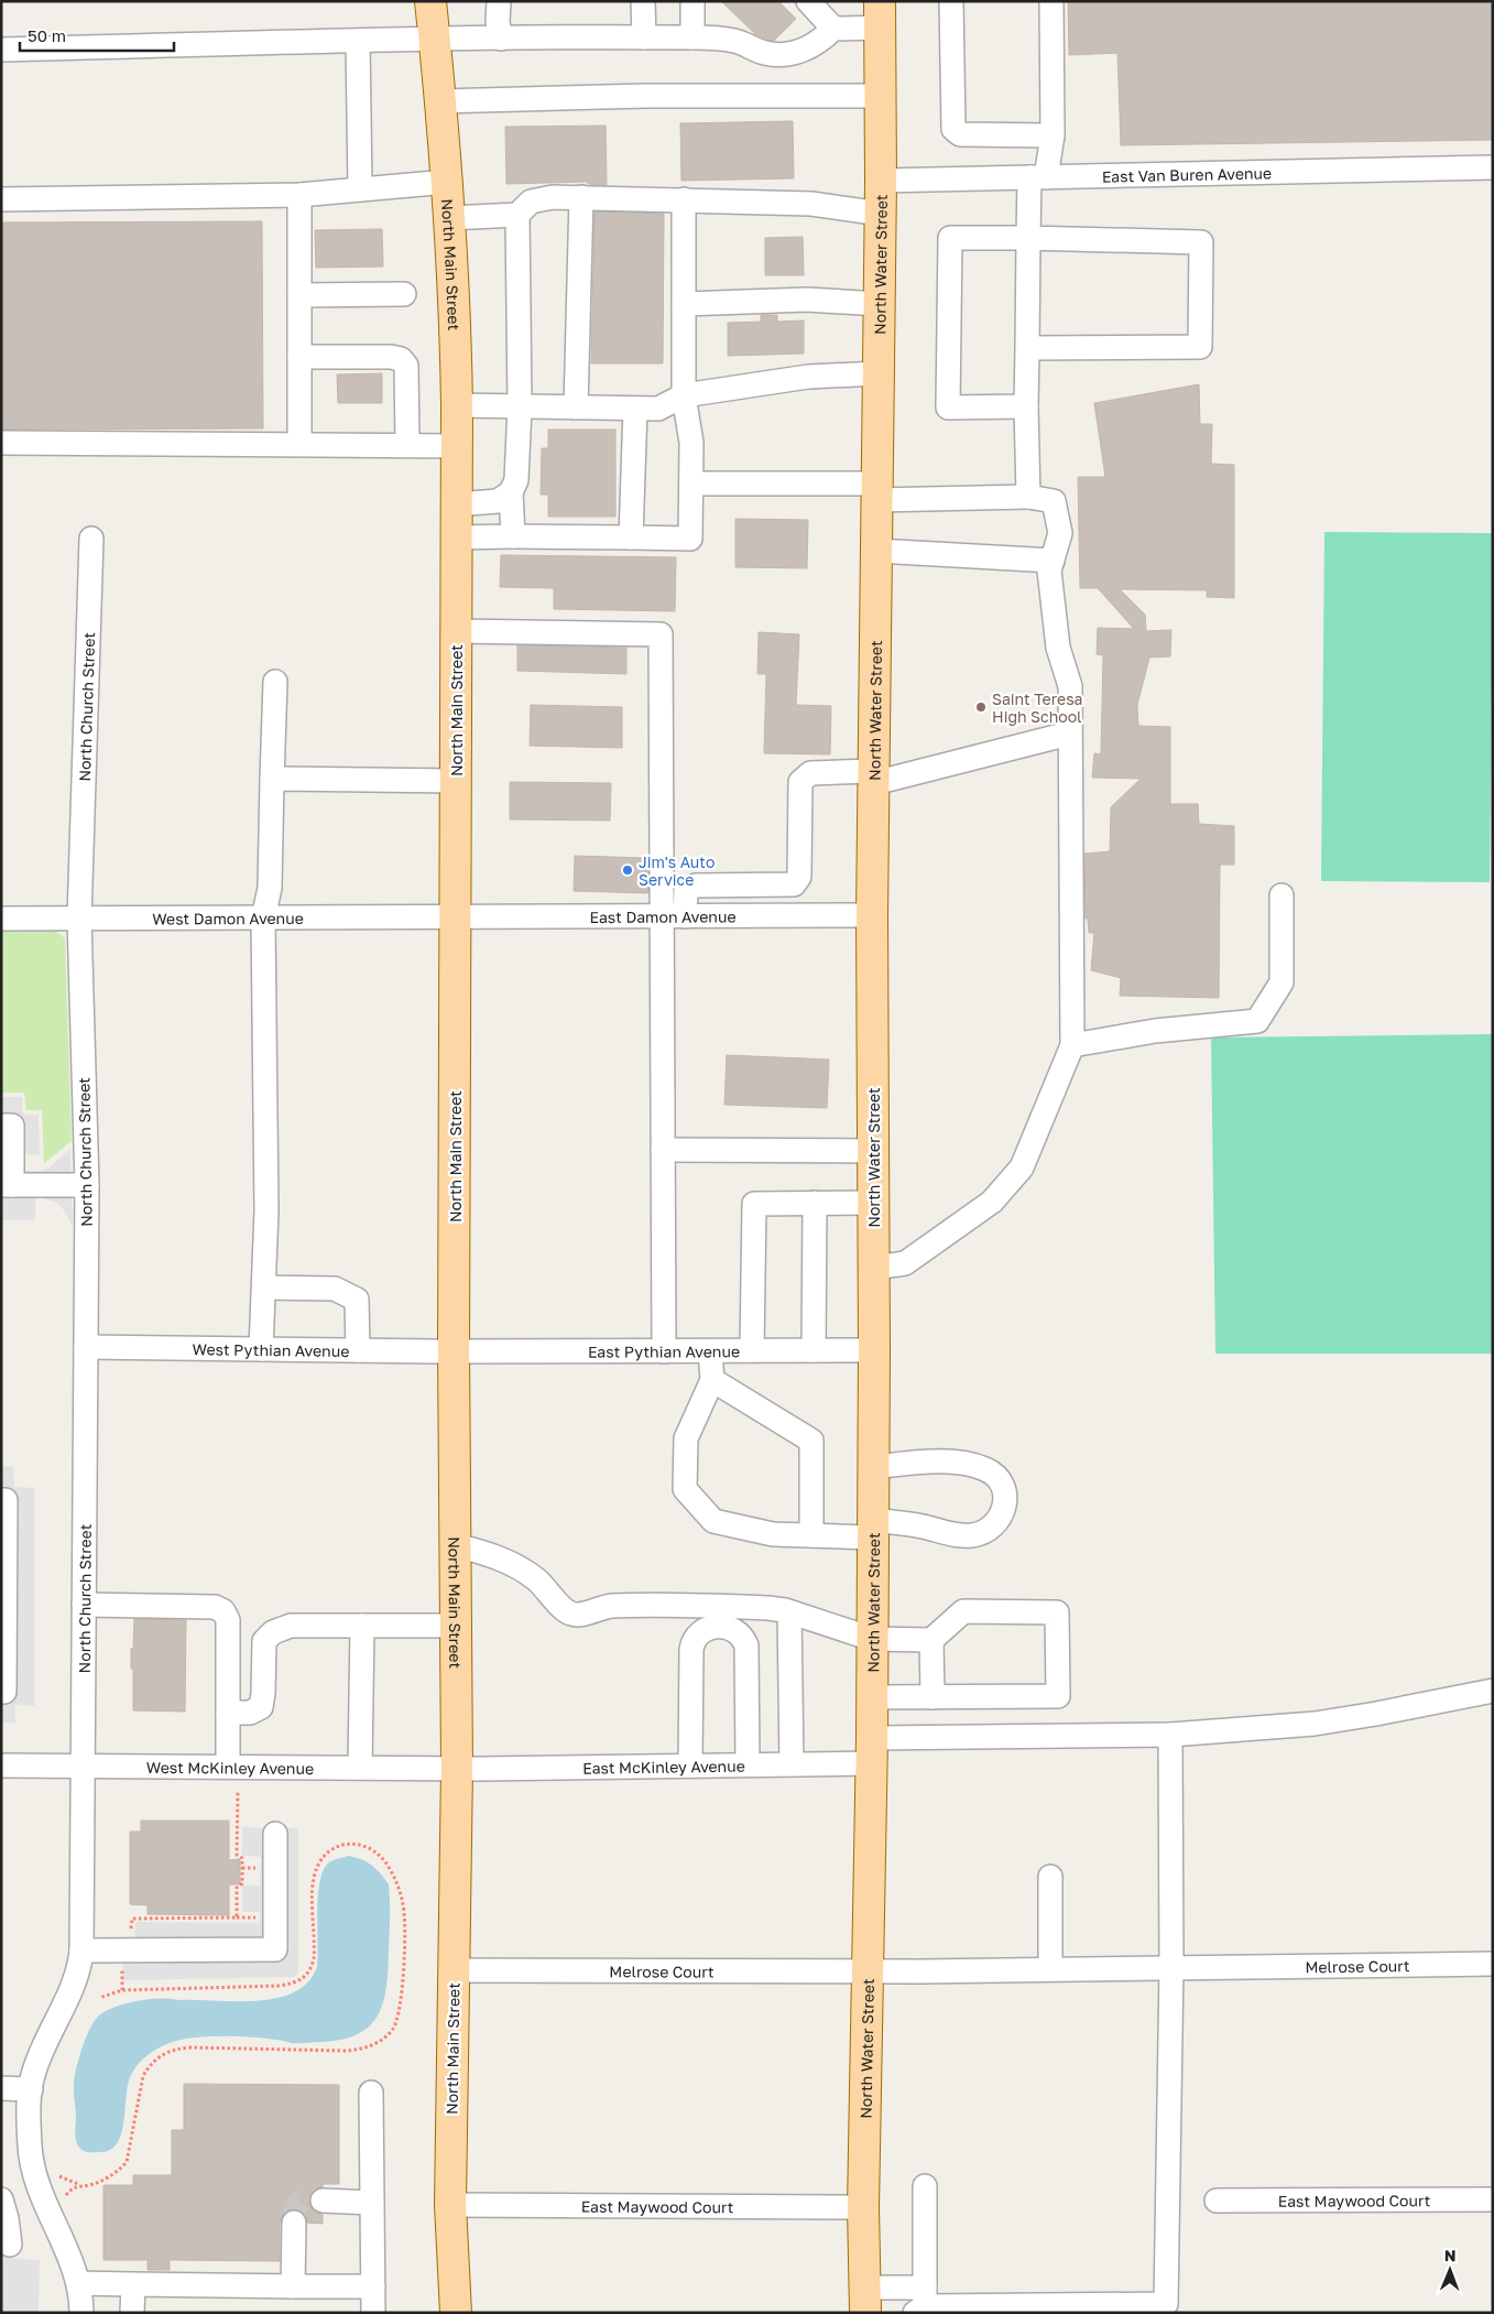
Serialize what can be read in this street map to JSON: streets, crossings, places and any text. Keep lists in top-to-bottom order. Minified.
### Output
{"streets":{"main road":["North Main Street","North Water Street"],"street":["East Van Buren Avenue","North Church Street","East Damon Avenue","West Damon Avenue","West Pythian Avenue","East Pythian Avenue","East McKinley Avenue","West McKinley Avenue","Melrose Court","East Maywood Court"]},"crossings":[["East Van Buren Avenue","North Water Street"],["North Main Street","East Damon Avenue"],["North Main Street","West Damon Avenue"],["North Main Street","West Pythian Avenue"],["North Main Street","East Pythian Avenue"],["North Main Street","East McKinley Avenue"],["North Main Street","West McKinley Avenue"],["North Main Street","Melrose Court"],["North Main Street","East Maywood Court"],["North Water Street","East Damon Avenue"],["North Water Street","East Pythian Avenue"],["North Water Street","East McKinley Avenue"],["North Water Street","Melrose Court"],["North Water Street","East Maywood Court"],["North Church Street","West Damon Avenue"],["North Church Street","West Pythian Avenue"],["North Church Street","West McKinley Avenue"],["East Damon Avenue","West Damon Avenue"],["West Pythian Avenue","East Pythian Avenue"],["East McKinley Avenue","West McKinley Avenue"]],"places":["Saint Teresa High School","Jim's Auto Service"],"scale_bar":"50 m","north":"top"}
